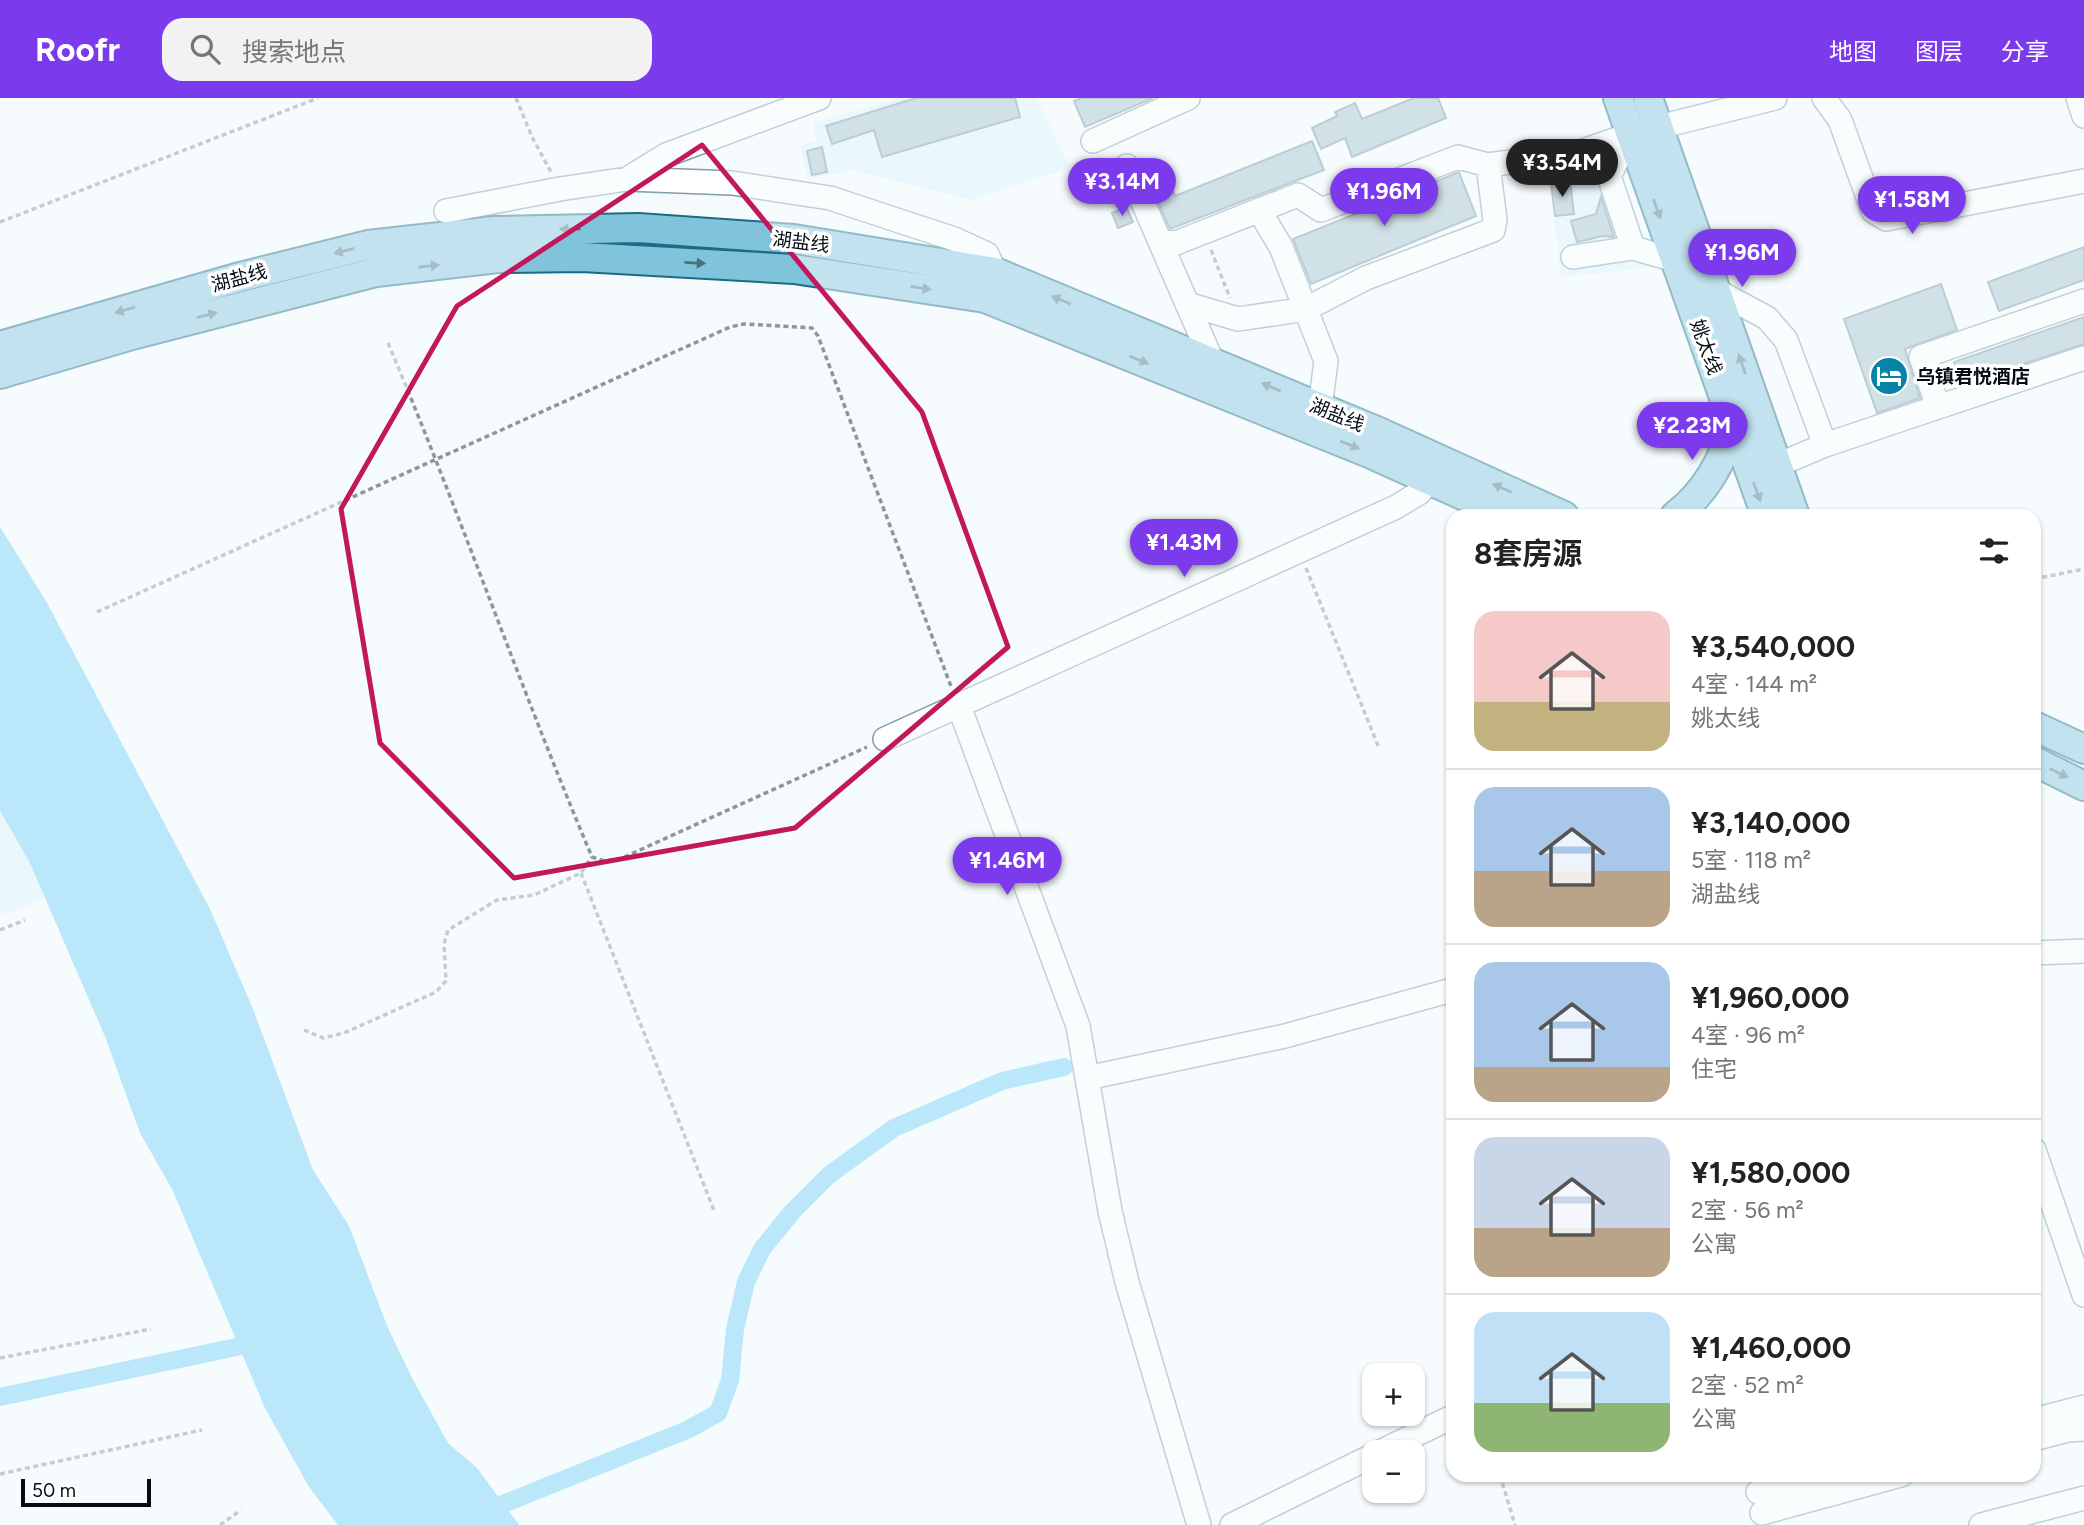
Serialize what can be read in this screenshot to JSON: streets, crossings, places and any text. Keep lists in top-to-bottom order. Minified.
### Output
{"streets":{"main road":["湖盐线","姚太线"]},"places":{"hotel":["乌镇君悦酒店"]},"scale_bar":"50 m","page":{"header":"Roofr","search":"搜索地点","nav":["地图","图层","分享"],"price":["¥3.54M","¥3.14M","¥1.96M","¥1.58M","¥1.96M","¥2.23M","¥1.43M","¥1.46M"],"heading":"8套房源","list":[{"name":"¥3,540,000","note":"4室 · 144 m² · 姚太线"},{"name":"¥3,140,000","note":"5室 · 118 m² · 湖盐线"},{"name":"¥1,960,000","note":"4室 · 96 m² · 住宅"},{"name":"¥1,580,000","note":"2室 · 56 m² · 公寓"},{"name":"¥1,460,000","note":"2室 · 52 m² · 公寓"}],"map_buttons":["+","−"],"scale":"50 m"}}
